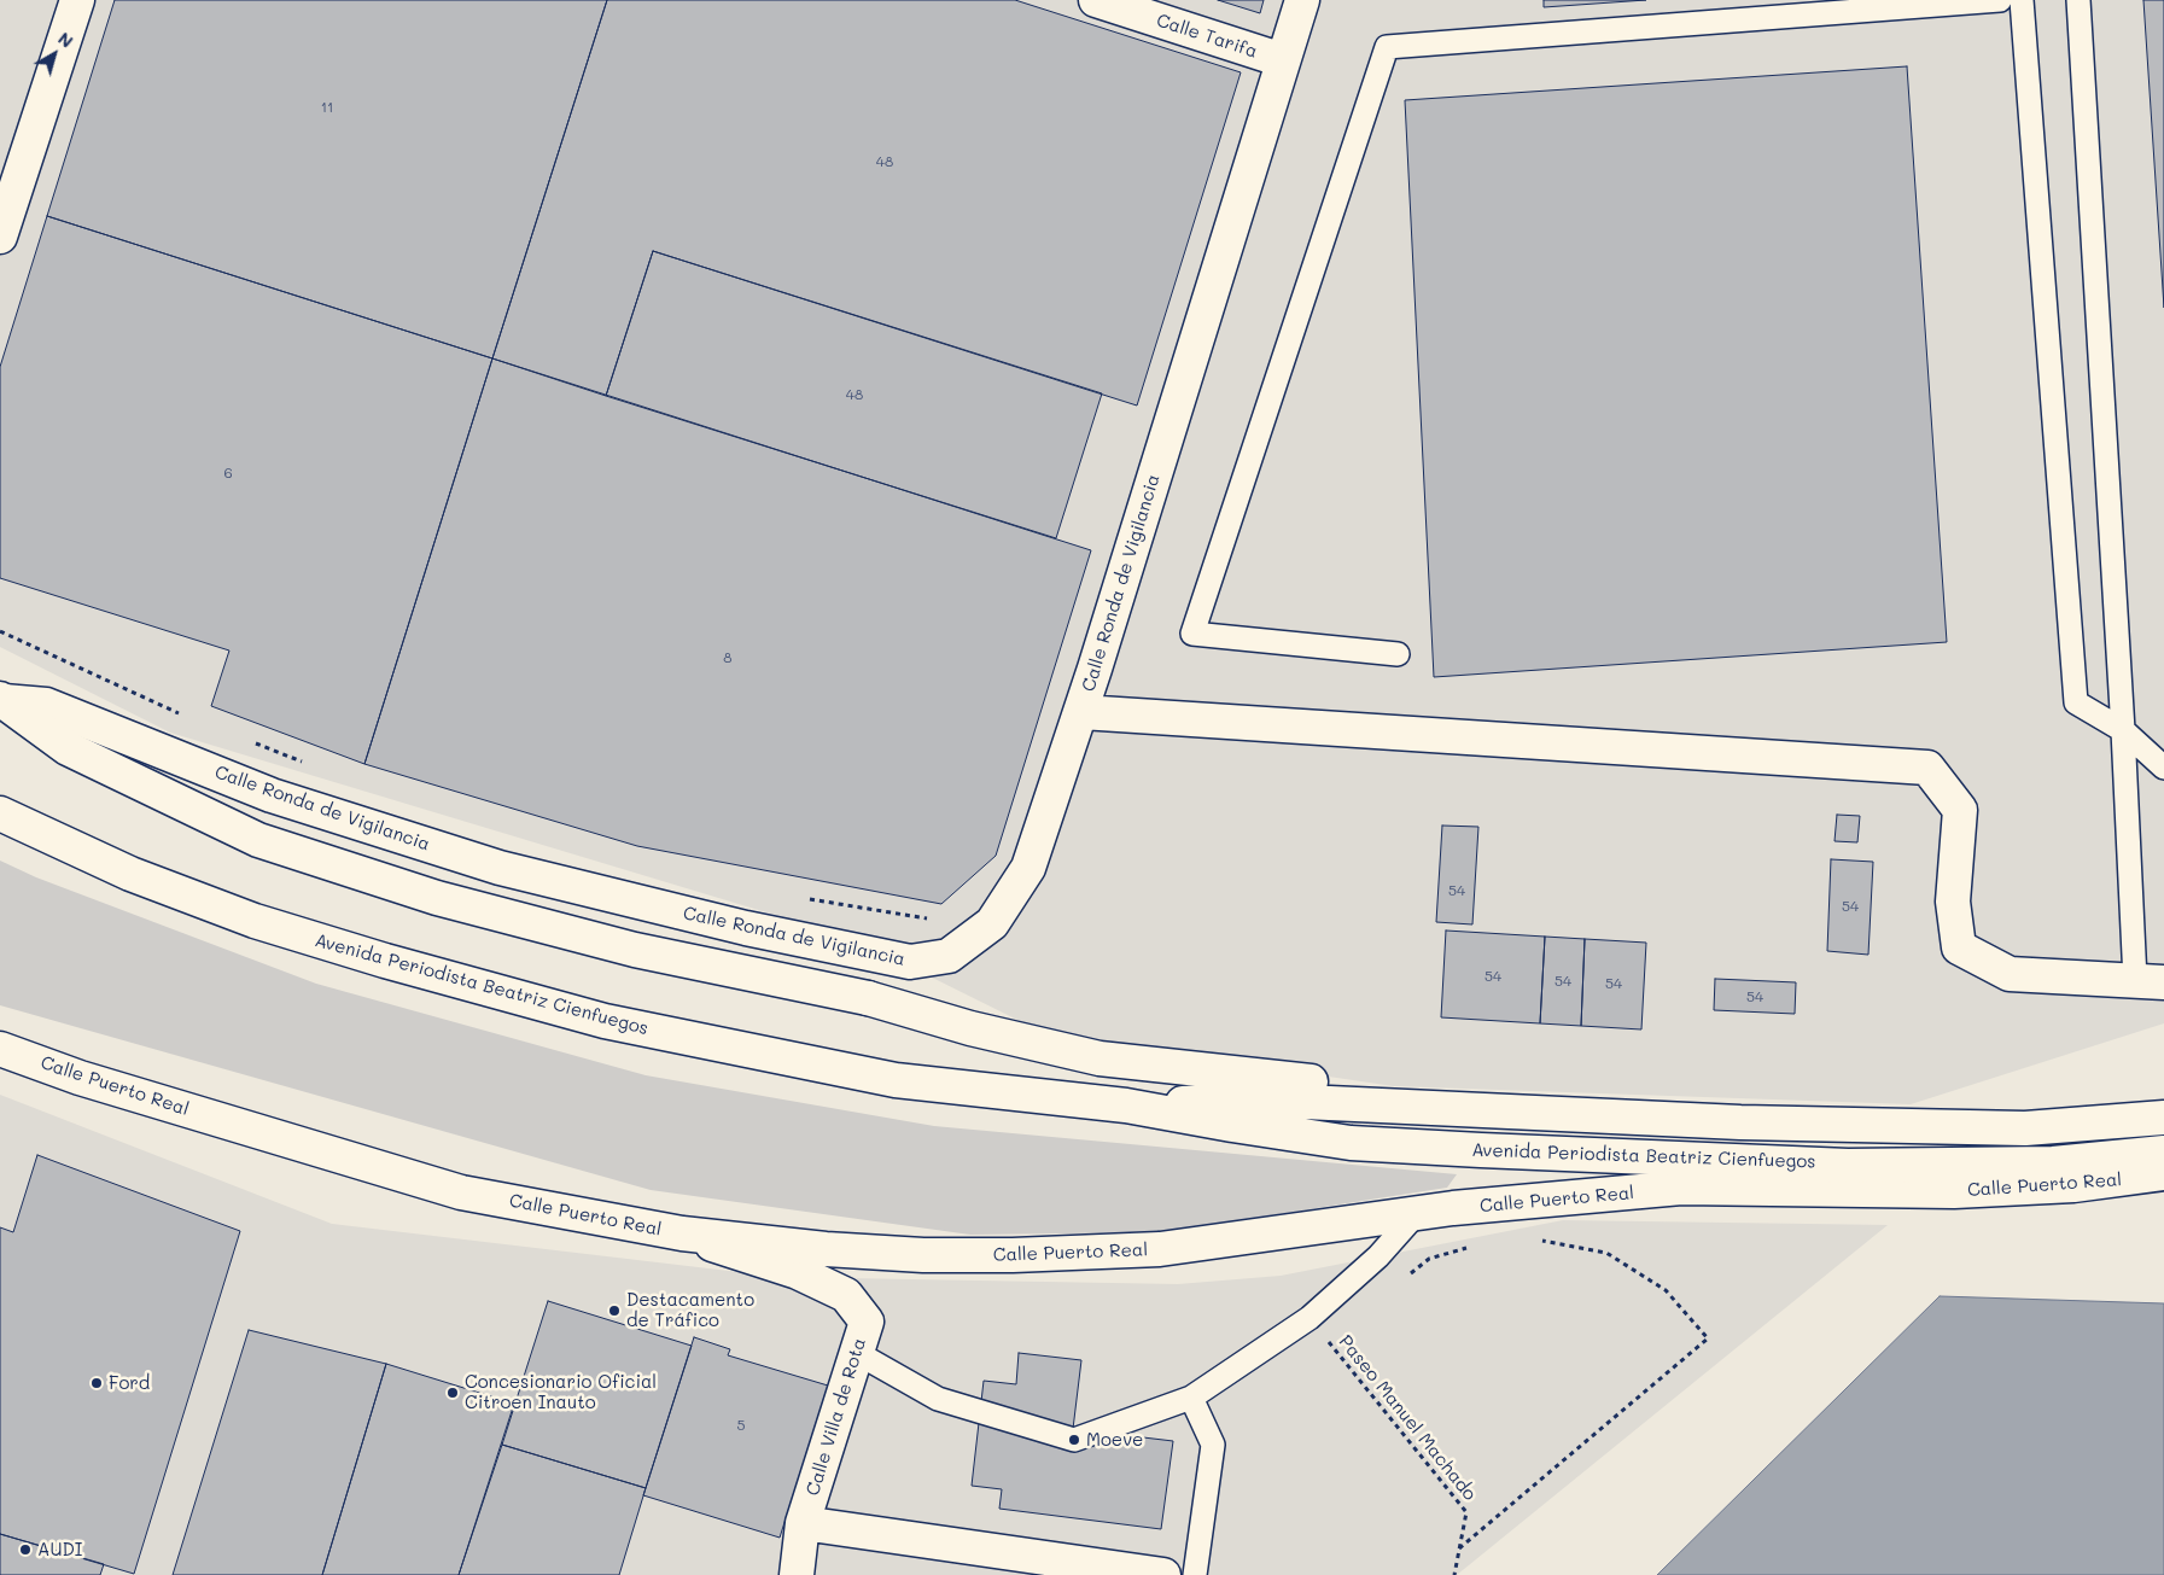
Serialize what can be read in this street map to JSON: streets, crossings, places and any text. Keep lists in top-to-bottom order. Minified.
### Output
{"streets":{"main road":["Calle Tarifa","Calle Ronda de Vigilancia","Avenida Periodista Beatriz Cienfuegos","Calle Puerto Real","Calle Villa de Rota"],"path":["Paseo Manuel Machado"]},"crossings":[["Calle Tarifa","Calle Ronda de Vigilancia"],["Calle Puerto Real","Calle Villa de Rota"]],"places":["Destacamento de Tráfico","Ford","Concesionario Oficial Citroen Inauto","Moeve","AUDI"],"house_numbers":["11","48","48","6","8","54","54","54","54","54","54","5"],"north":"top right"}
